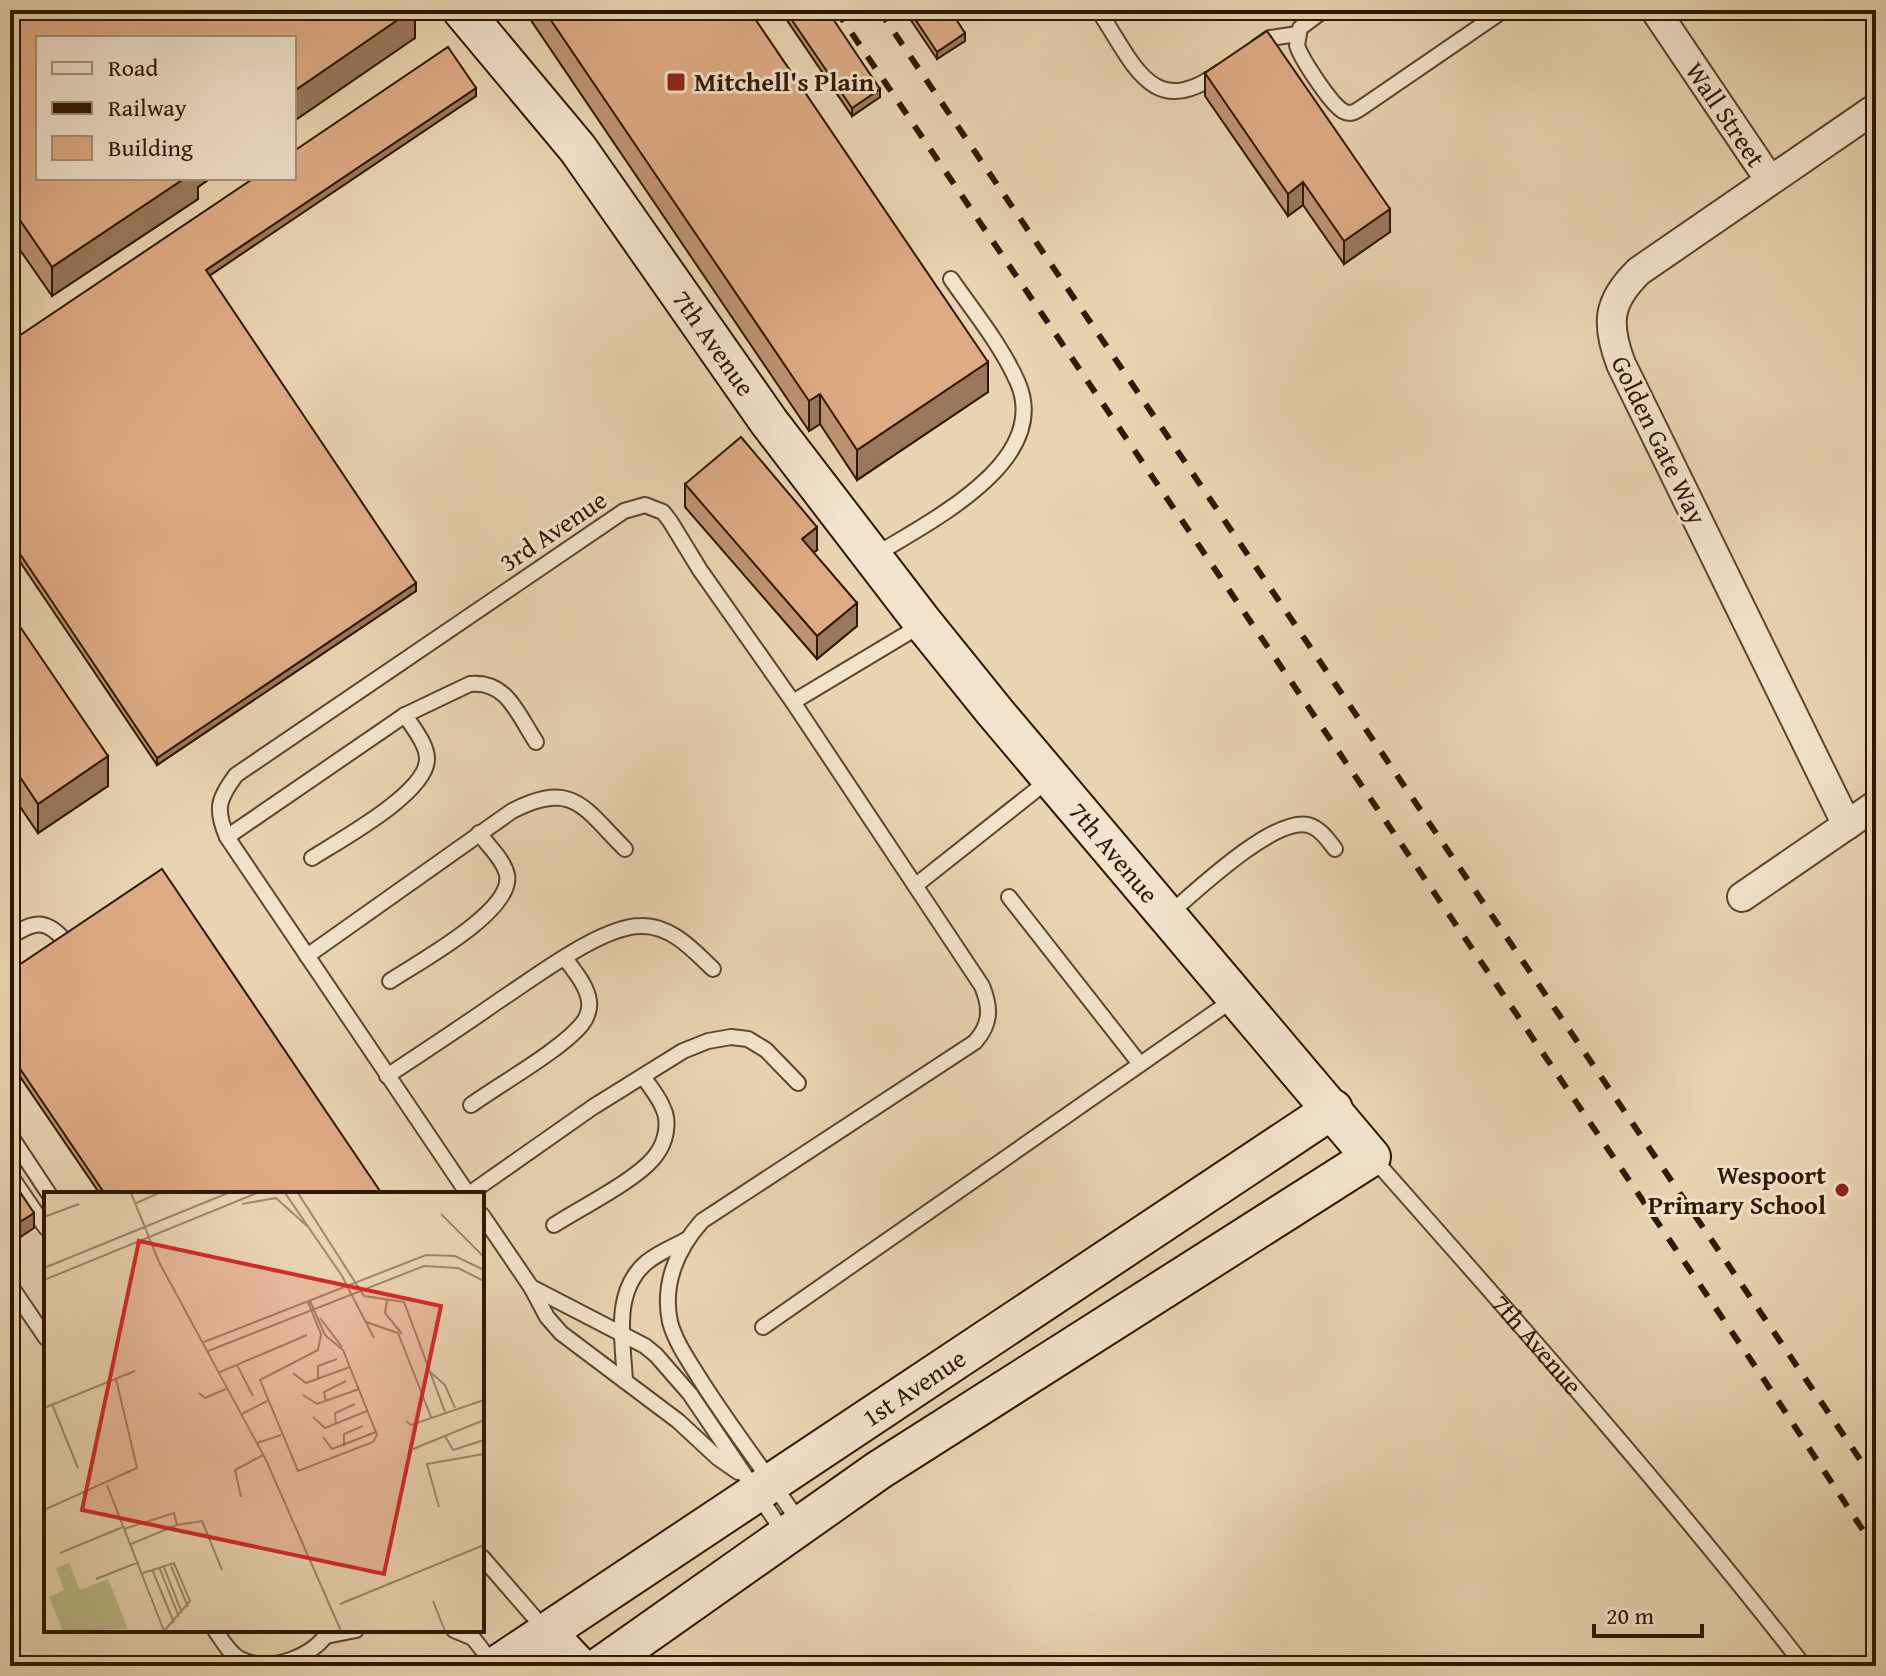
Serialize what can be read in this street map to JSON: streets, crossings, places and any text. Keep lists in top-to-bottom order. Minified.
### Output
{"streets":{"street":["Wall Street","7th Avenue","Golden Gate Way","1st Avenue"],"lane":["3rd Avenue"]},"crossings":[["Wall Street","Golden Gate Way"],["7th Avenue","1st Avenue"]],"places":{"transit":["Mitchell's Plain"],"other":["Wespoort Primary School"]},"legend":["Road","Railway","Building"],"scale_bar":"20 m"}
